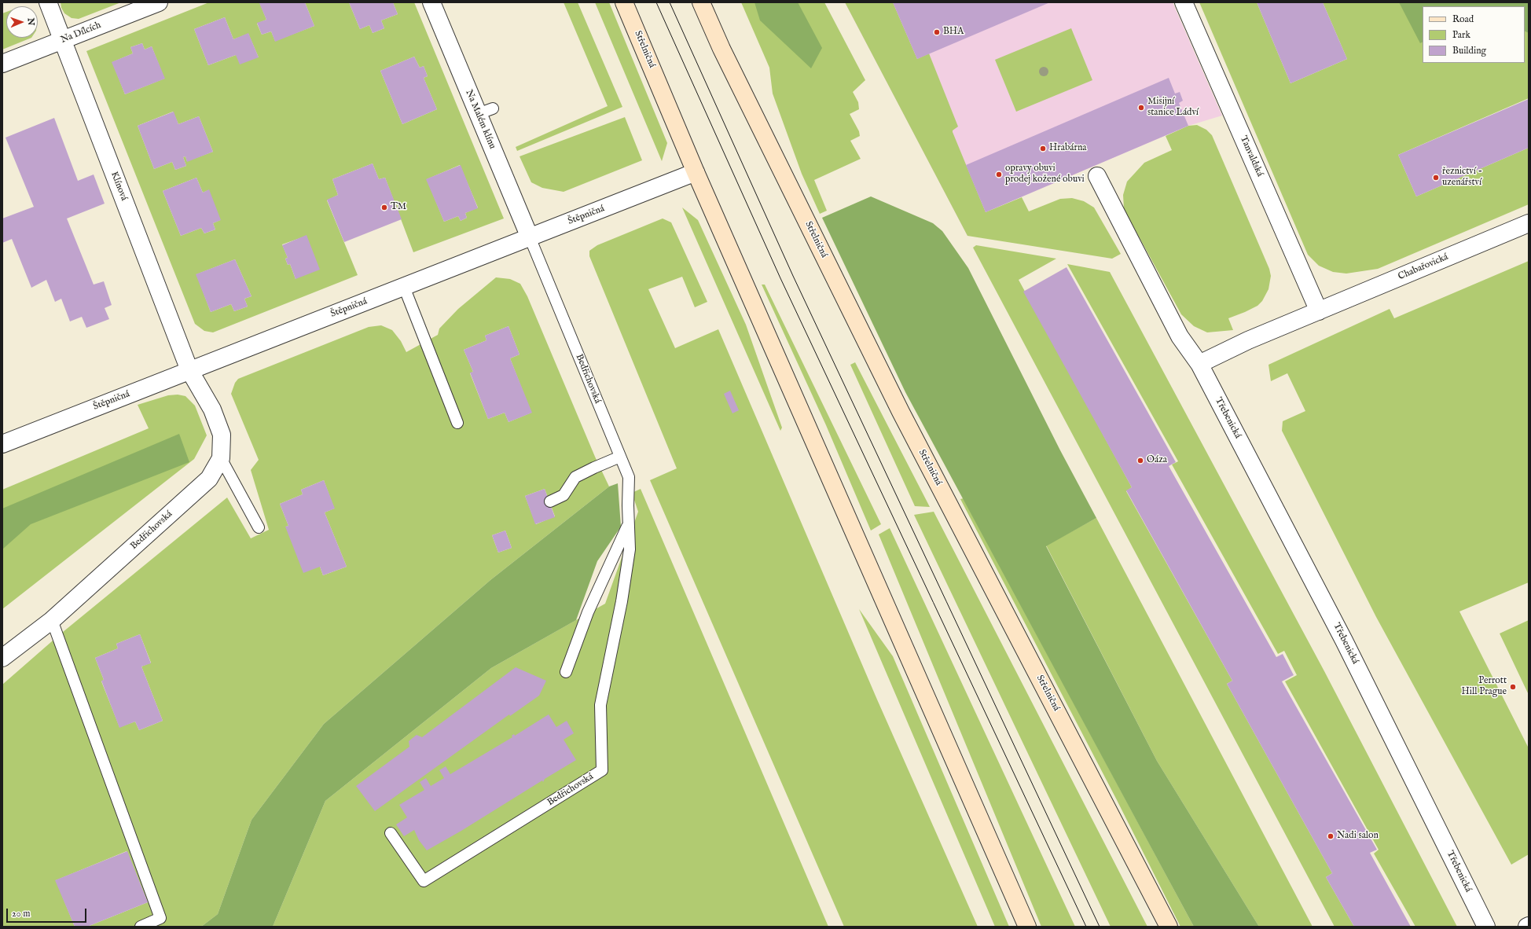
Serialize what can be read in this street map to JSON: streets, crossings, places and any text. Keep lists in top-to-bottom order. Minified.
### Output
{"streets":{"main road":["Střelničná"],"street":["Na Dílcích","Na Malém klínu","Tanvaldská","Klínová","Štěpničná","Chabařovická","Bedřichovská","Třebenická"]},"crossings":[["Na Dílcích","Klínová"],["Střelničná","Štěpničná"],["Na Malém klínu","Štěpničná"],["Na Malém klínu","Bedřichovská"],["Tanvaldská","Chabařovická"],["Klínová","Štěpničná"],["Klínová","Bedřichovská"],["Štěpničná","Bedřichovská"]],"places":["BHA","Misijní stanice Ládví","Hrabárna","opravy obuvi prodej kožené obuvi","řeznictví - uzenářství","TM","Oáza","Perrott Hill Prague","Nadi salon"],"legend":["Road","Park","Building"],"scale_bar":"20 m","north":"right"}
